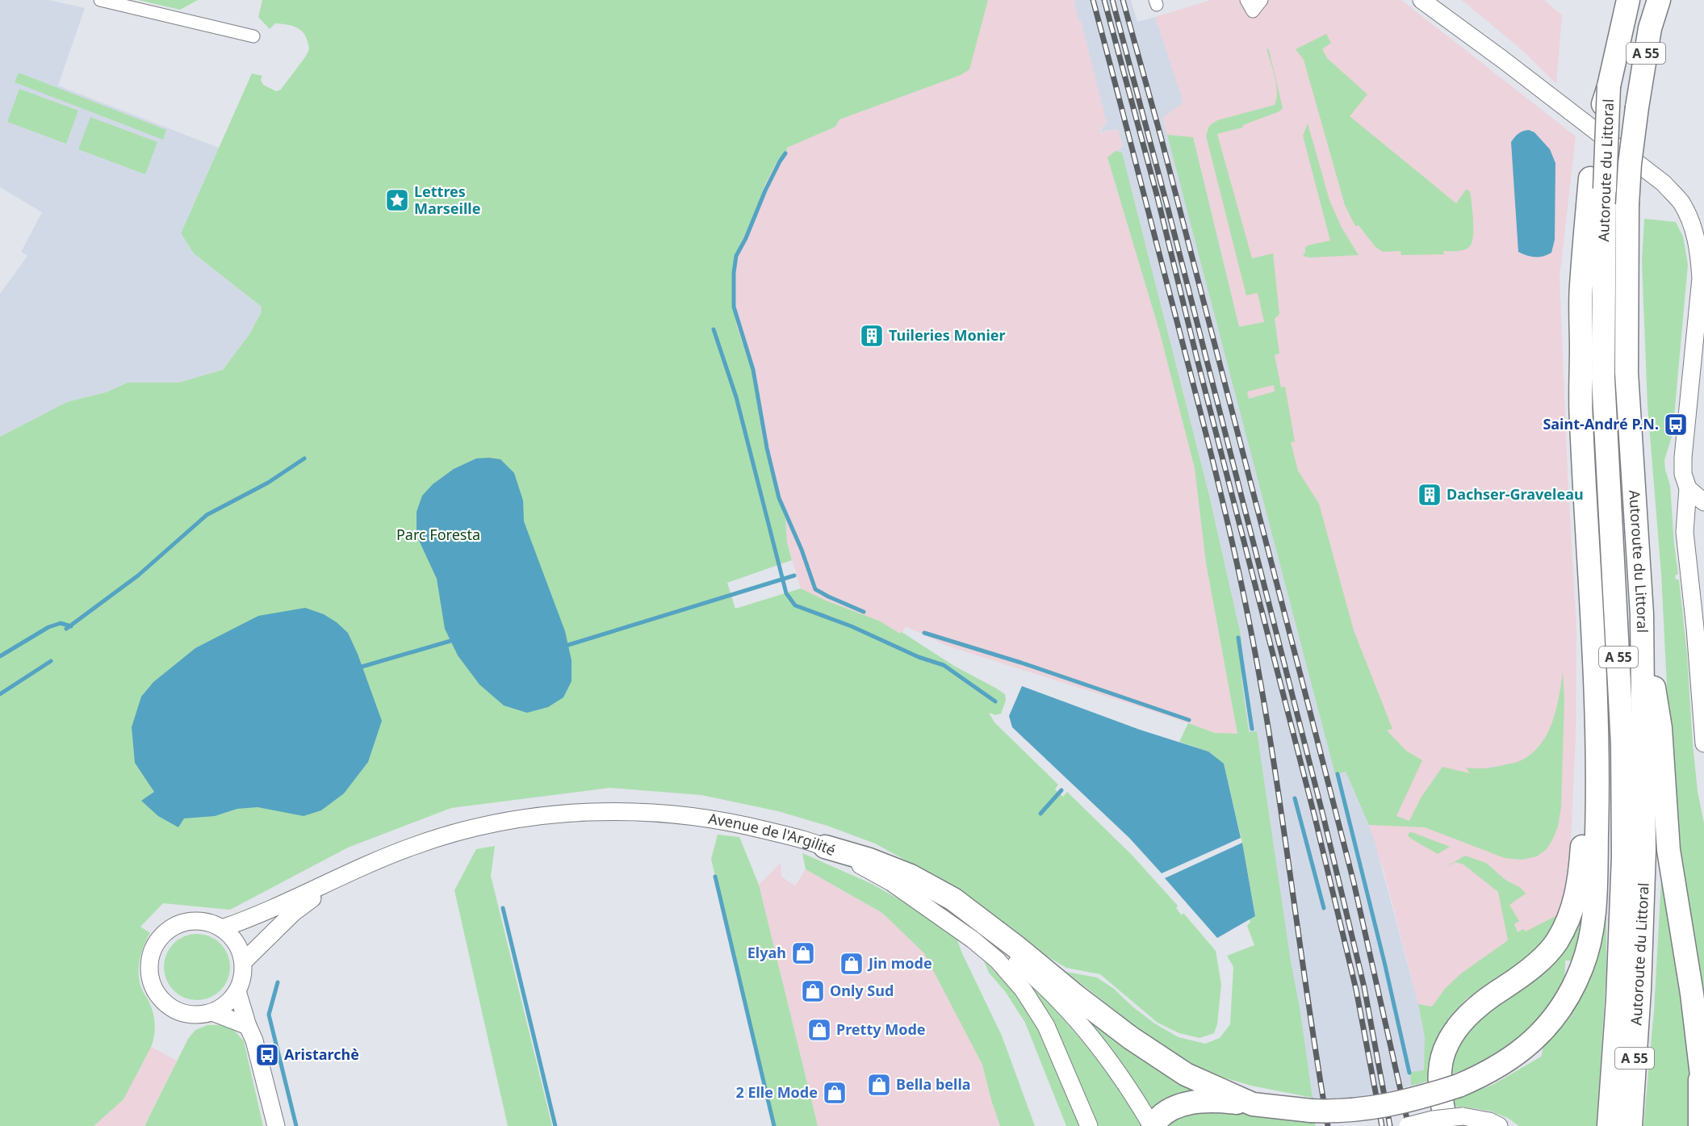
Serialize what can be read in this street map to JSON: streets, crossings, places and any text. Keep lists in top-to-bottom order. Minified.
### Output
{"streets":{"highway":["A 55","Autoroute du Littoral"],"street":["Avenue de l'Argilité"]},"parks":["Parc Foresta"],"places":{"place":["Lettres Marseille"],"building":["Tuileries Monier","Dachser-Graveleau"],"bus stop":["Saint-André P.N.","Aristarchè"],"shop":["Elyah","Jin mode","Only Sud","Pretty Mode","Bella bella","2 Elle Mode"]}}
